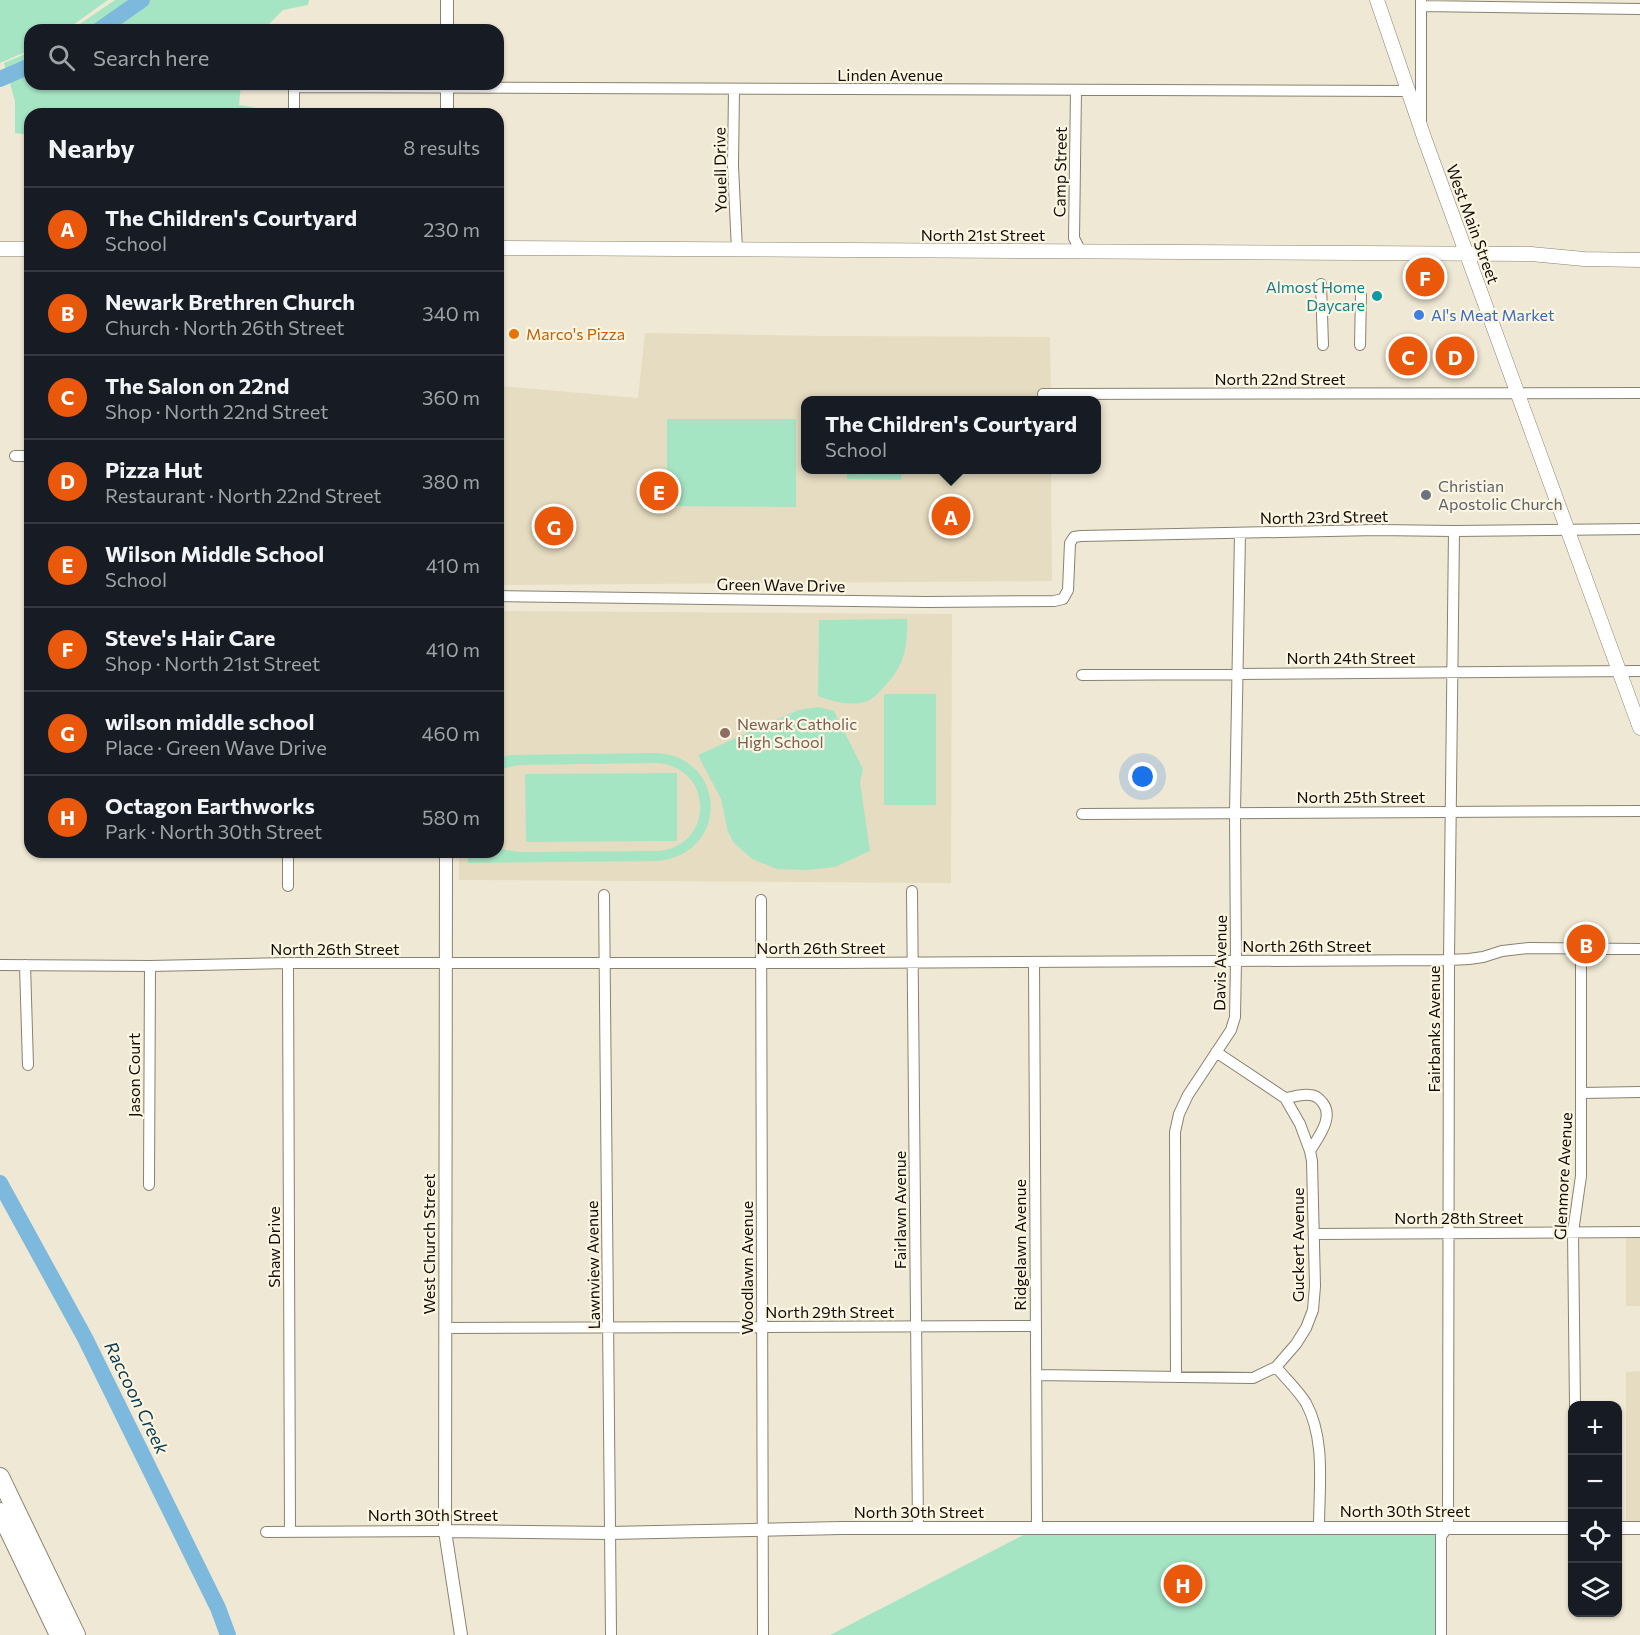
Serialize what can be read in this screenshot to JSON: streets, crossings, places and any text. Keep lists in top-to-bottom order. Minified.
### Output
{"streets":{"main road":["West Main Street","North 21st Street"],"street":["Linden Avenue","Youell Drive","Camp Street","North 22nd Street","North 23rd Street","Green Wave Drive","North 24th Street","North 25th Street","North 26th Street","Davis Avenue","Fairbanks Avenue","Jason Court","Glenmore Avenue","Fairlawn Avenue","North 28th Street","West Church Street","Ridgelawn Avenue","Guckert Avenue","Shaw Drive","Lawnview Avenue","Woodlawn Avenue","North 29th Street","North 30th Street"]},"crossings":[["Linden Avenue","Youell Drive"],["Linden Avenue","Camp Street"],["Linden Avenue","West Main Street"],["Youell Drive","North 21st Street"],["Camp Street","North 21st Street"],["West Main Street","North 21st Street"],["West Main Street","North 22nd Street"],["West Main Street","North 23rd Street"],["West Main Street","North 24th Street"],["North 23rd Street","Green Wave Drive"],["North 23rd Street","Davis Avenue"],["North 23rd Street","Fairbanks Avenue"],["North 24th Street","Davis Avenue"],["North 24th Street","Fairbanks Avenue"],["North 25th Street","Davis Avenue"],["North 25th Street","Fairbanks Avenue"],["North 26th Street","Davis Avenue"],["North 26th Street","Fairbanks Avenue"],["North 26th Street","Jason Court"],["North 26th Street","Glenmore Avenue"],["North 26th Street","Fairlawn Avenue"],["North 26th Street","West Church Street"],["North 26th Street","Ridgelawn Avenue"],["North 26th Street","Shaw Drive"],["North 26th Street","Lawnview Avenue"],["North 26th Street","Woodlawn Avenue"],["Davis Avenue","Guckert Avenue"],["Fairbanks Avenue","North 28th Street"],["Fairbanks Avenue","North 30th Street"],["Glenmore Avenue","North 28th Street"],["Fairlawn Avenue","North 29th Street"],["Fairlawn Avenue","North 30th Street"],["North 28th Street","Guckert Avenue"],["West Church Street","North 29th Street"],["West Church Street","North 30th Street"],["Ridgelawn Avenue","North 29th Street"],["Ridgelawn Avenue","North 30th Street"],["Shaw Drive","North 30th Street"],["Lawnview Avenue","North 29th Street"],["Lawnview Avenue","North 30th Street"],["Woodlawn Avenue","North 29th Street"],["Woodlawn Avenue","North 30th Street"]],"water":["Raccoon Creek"],"places":["Almost Home Daycare","Al's Meat Market","Marco's Pizza","Christian Apostolic Church","Newark Catholic High School"],"page":{"search":"Search here","heading":["Nearby","8 results"],"list":[{"mark":"A","name":"The Children's Courtyard","note":"School","value":"230 m"},{"mark":"B","name":"Newark Brethren Church","note":"Church · North 26th Street","value":"340 m"},{"mark":"C","name":"The Salon on 22nd","note":"Shop · North 22nd Street","value":"360 m"},{"mark":"D","name":"Pizza Hut","note":"Restaurant · North 22nd Street","value":"380 m"},{"mark":"E","name":"Wilson Middle School","note":"School","value":"410 m"},{"mark":"F","name":"Steve's Hair Care","note":"Shop · North 21st Street","value":"410 m"},{"mark":"G","name":"wilson middle school","note":"Place · Green Wave Drive","value":"460 m"},{"mark":"H","name":"Octagon Earthworks","note":"Park · North 30th Street","value":"580 m"}],"pins":["F","C","D","E","A","G","B","H"],"popup":["The Children's Courtyard","School"],"map_buttons":["+","−"]}}
